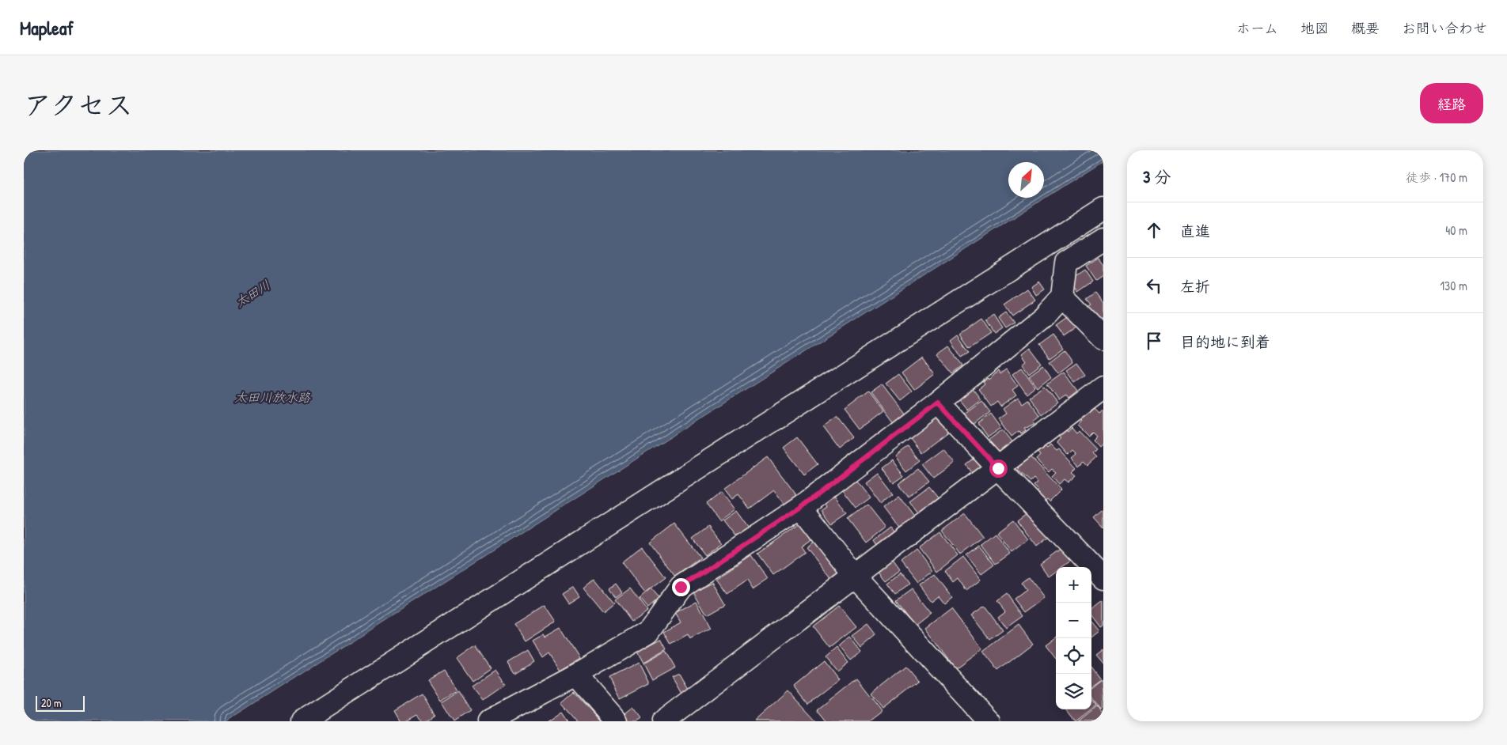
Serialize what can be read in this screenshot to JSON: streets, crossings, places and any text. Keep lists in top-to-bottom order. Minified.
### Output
{"water":["太田川","太田川放水路"],"scale_bar":"20 m","north":"top right","page":{"header":"Mapleaf","nav":["ホーム","地図","概要","お問い合わせ"],"title":"アクセス","buttons":"経路","heading":["3 分","徒歩 · 170 m"],"list":[["直進","40 m"],["左折","130 m"],"目的地に到着"],"map_buttons":["+","−"],"scale":"20 m"}}
